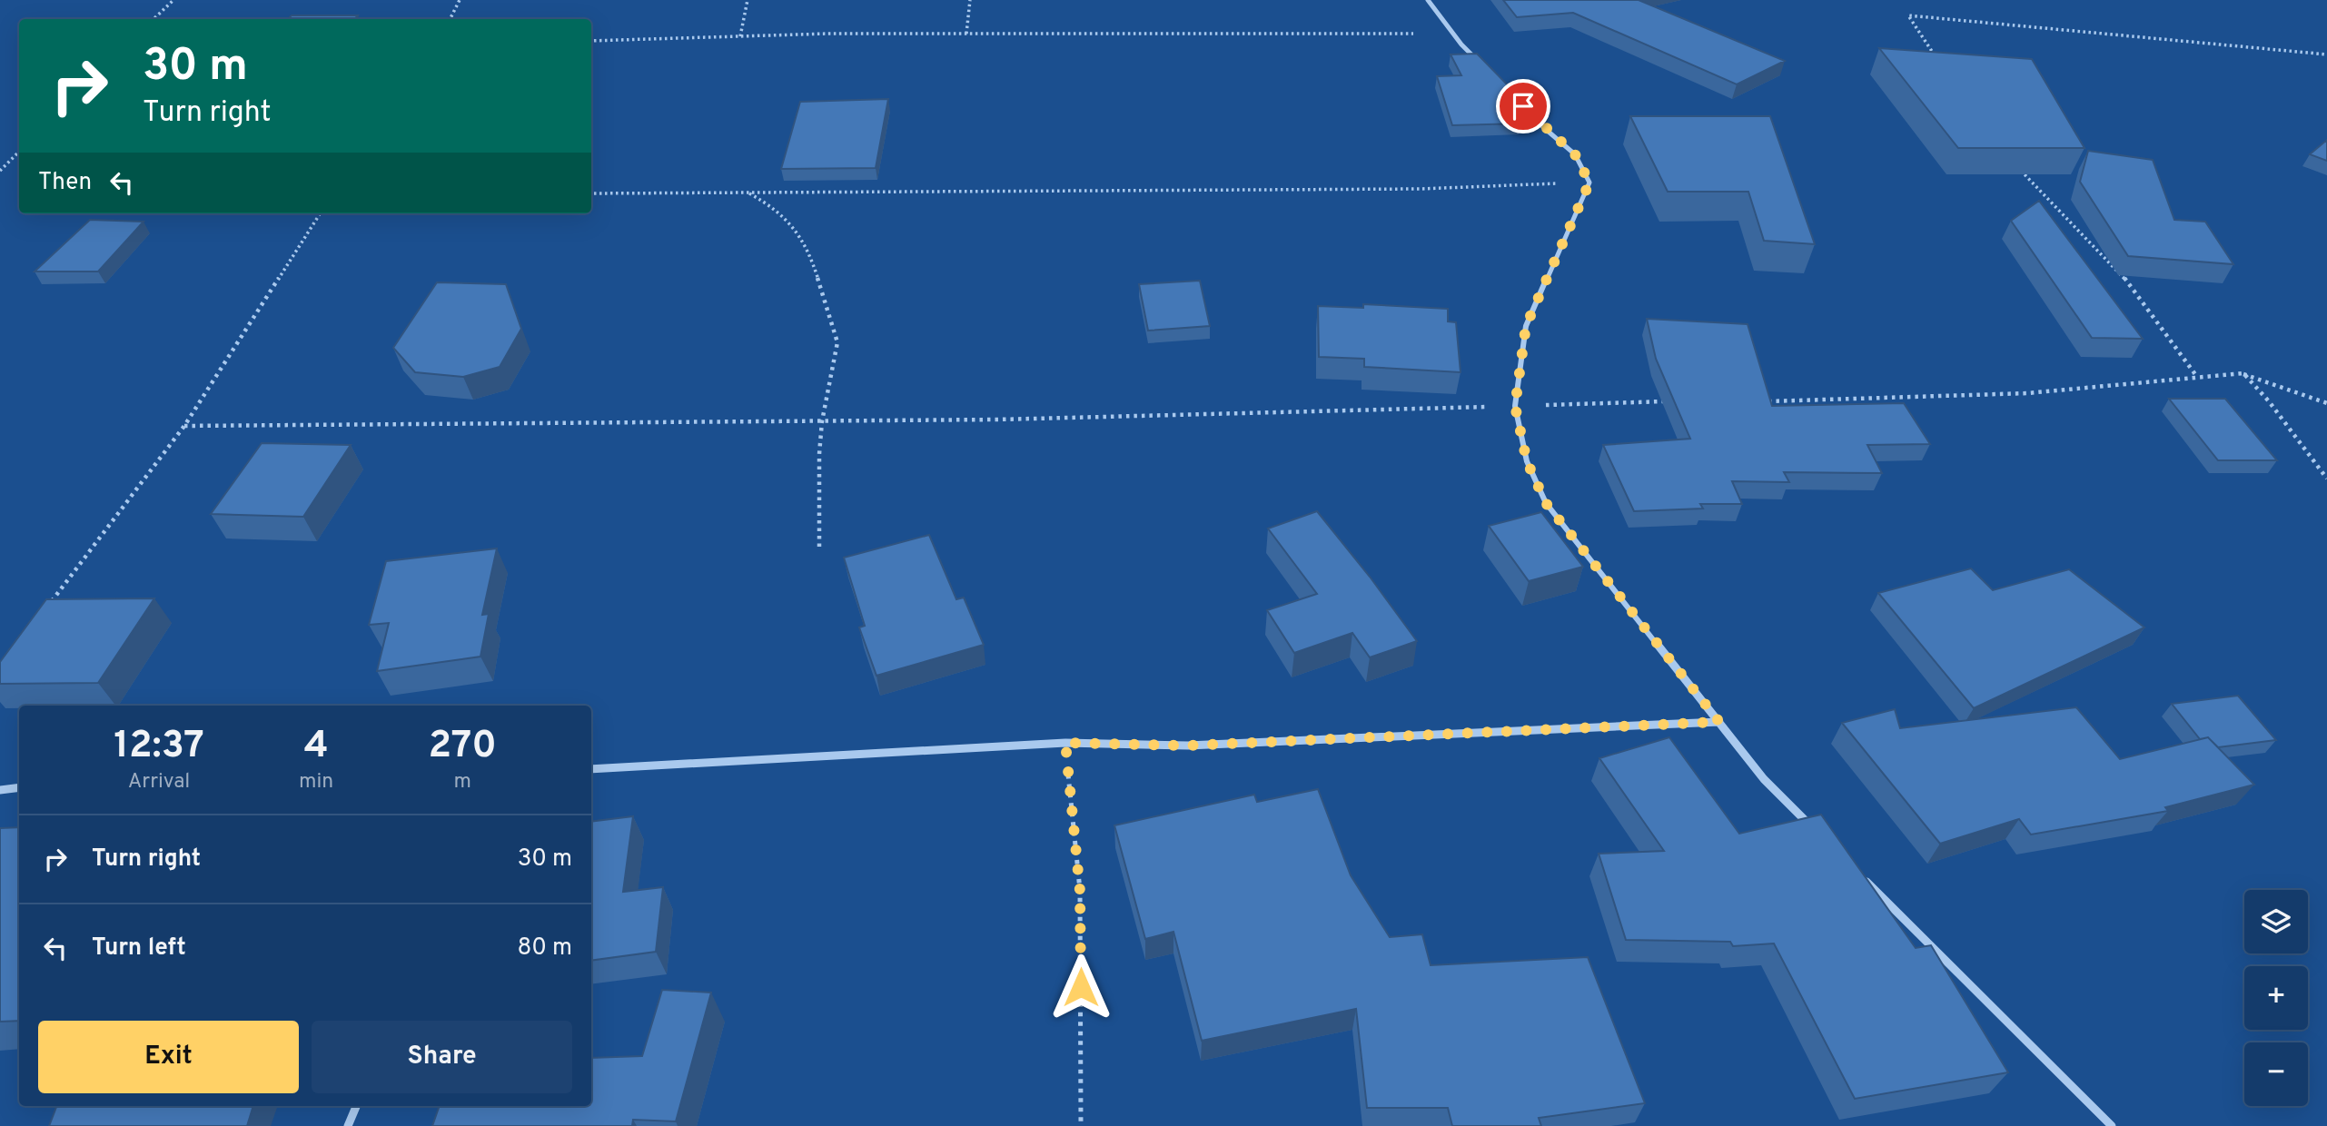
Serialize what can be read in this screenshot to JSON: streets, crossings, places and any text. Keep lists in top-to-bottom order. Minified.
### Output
{"page":{"turn":["30 m","Turn right"],"then":"Then","eta":["12:37","Arrival","4","min","270","m"],"list":[{"name":"Turn right","value":"30 m"},{"name":"Turn left","value":"80 m"}],"map_buttons":["+","−"],"buttons":["Exit","Share"]}}
